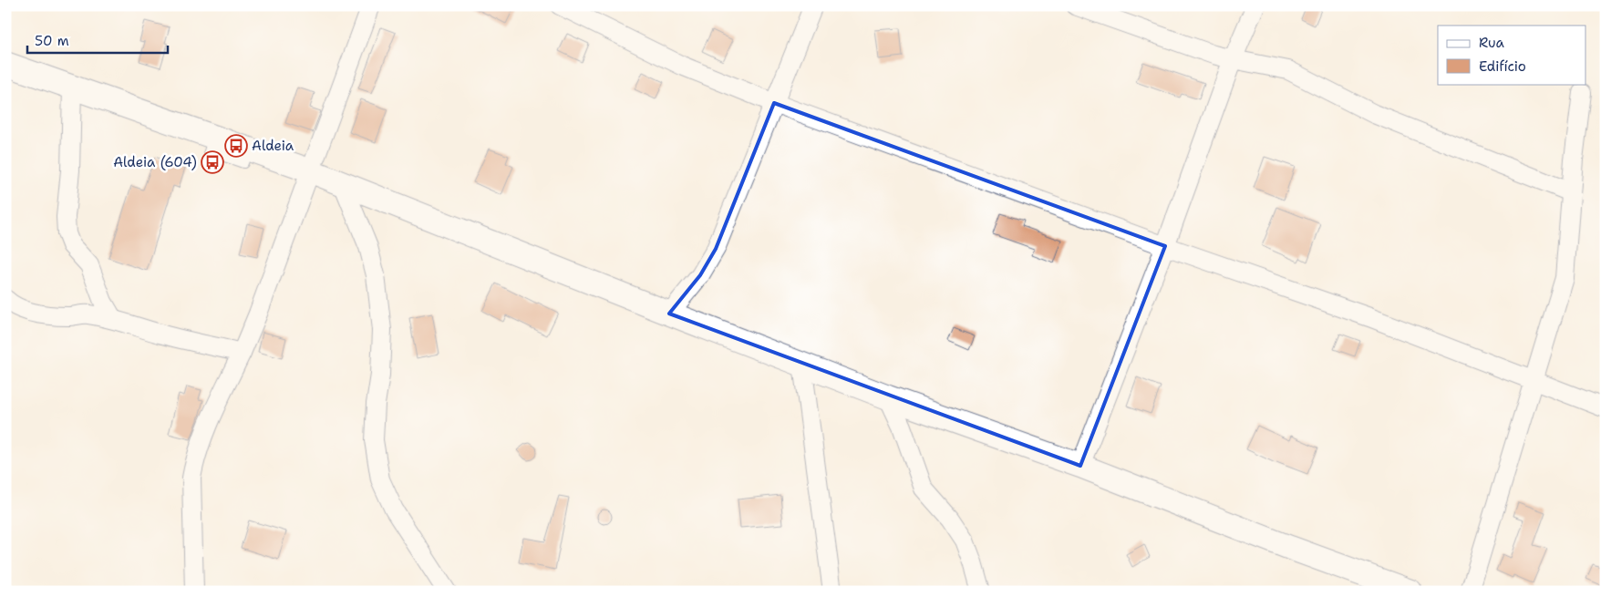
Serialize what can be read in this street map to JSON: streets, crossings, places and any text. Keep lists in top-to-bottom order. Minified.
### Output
{"places":{"bus stop":["Aldeia","Aldeia (604)"]},"legend":["Rua","Edifício"],"scale_bar":"50 m"}
